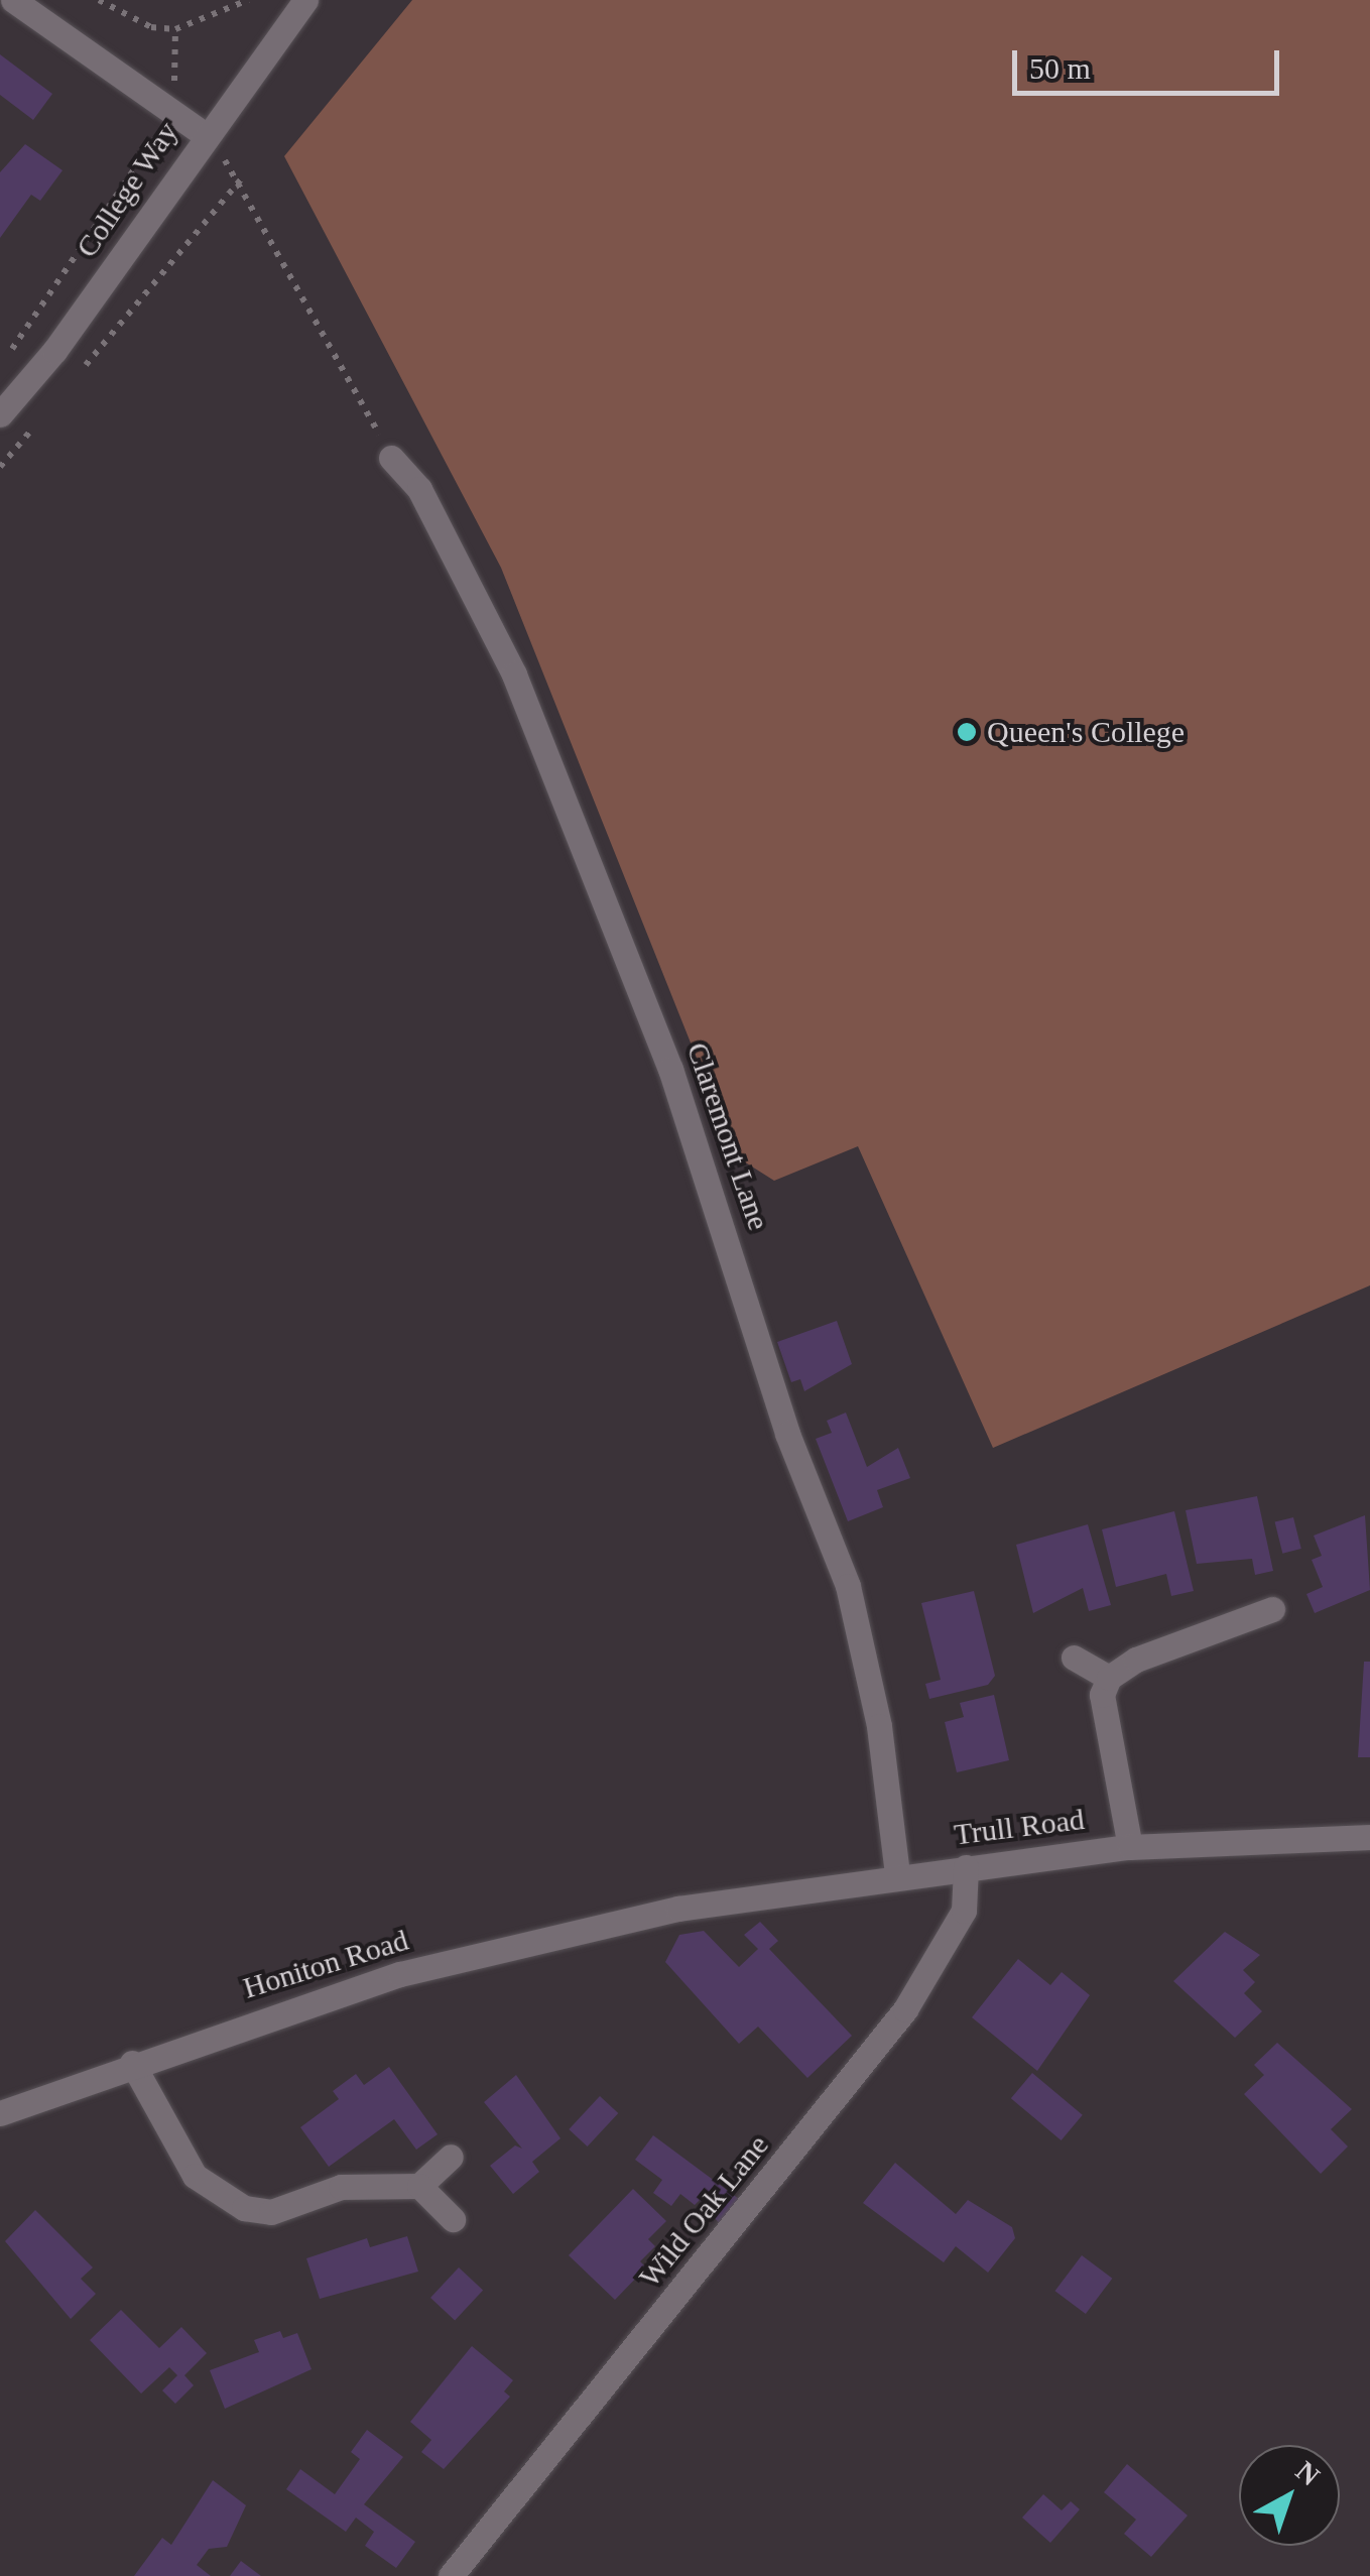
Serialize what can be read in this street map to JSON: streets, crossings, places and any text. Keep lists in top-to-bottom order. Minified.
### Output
{"streets":{"street":["College Way","Claremont Lane","Trull Road","Honiton Road","Wild Oak Lane"]},"crossings":[["Claremont Lane","Trull Road"],["Trull Road","Honiton Road"],["Trull Road","Wild Oak Lane"]],"places":["Queen's College"],"scale_bar":"50 m","north":"top right"}
